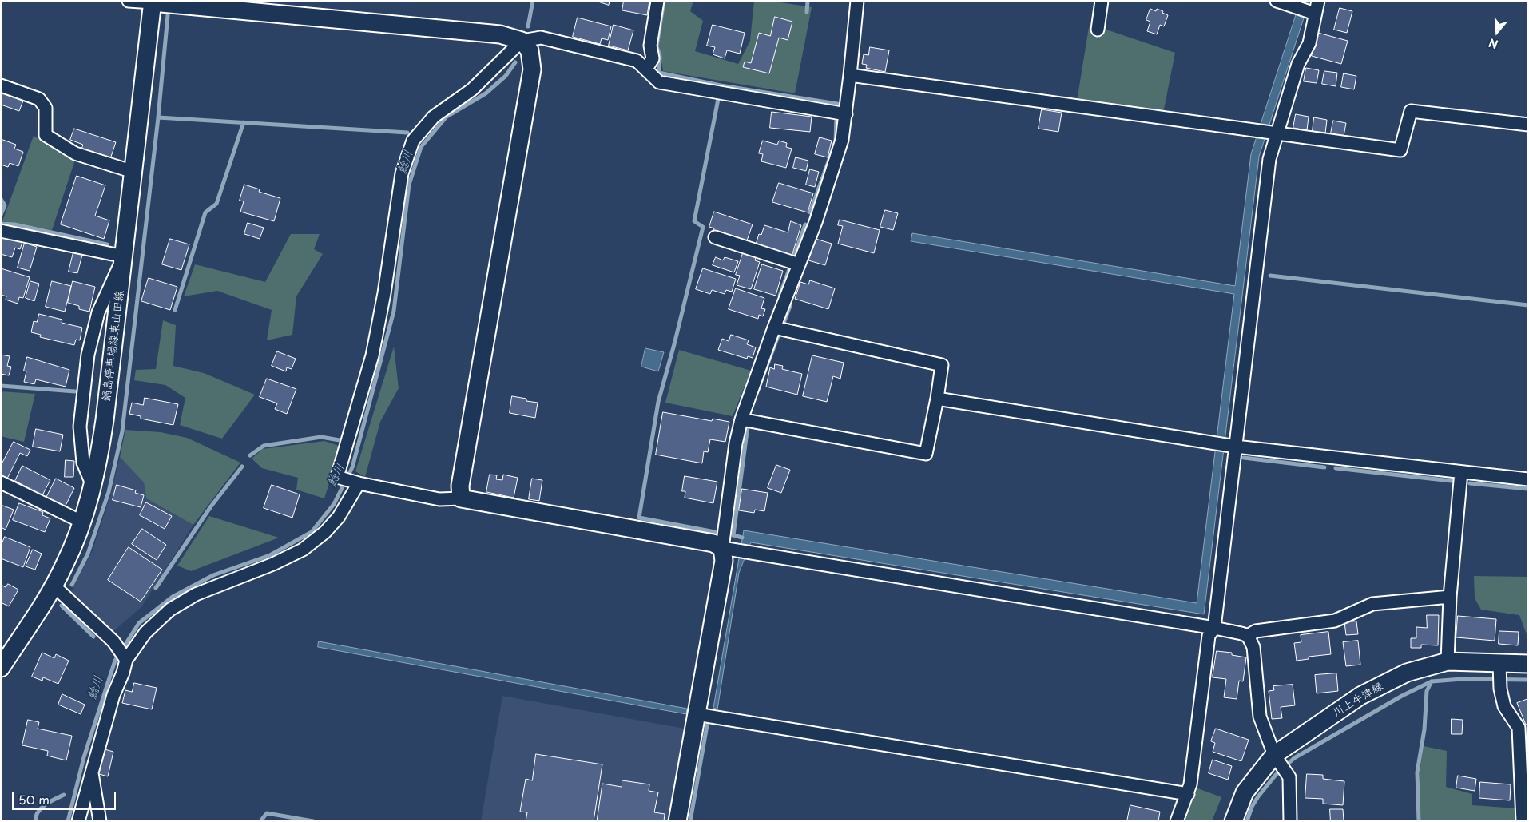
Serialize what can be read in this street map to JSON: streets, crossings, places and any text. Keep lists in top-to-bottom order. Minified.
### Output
{"streets":{"street":["鍋島停車場線東山田線","川上牛津線"]},"water":["鯰川"],"scale_bar":"50 m","north":"bottom"}
